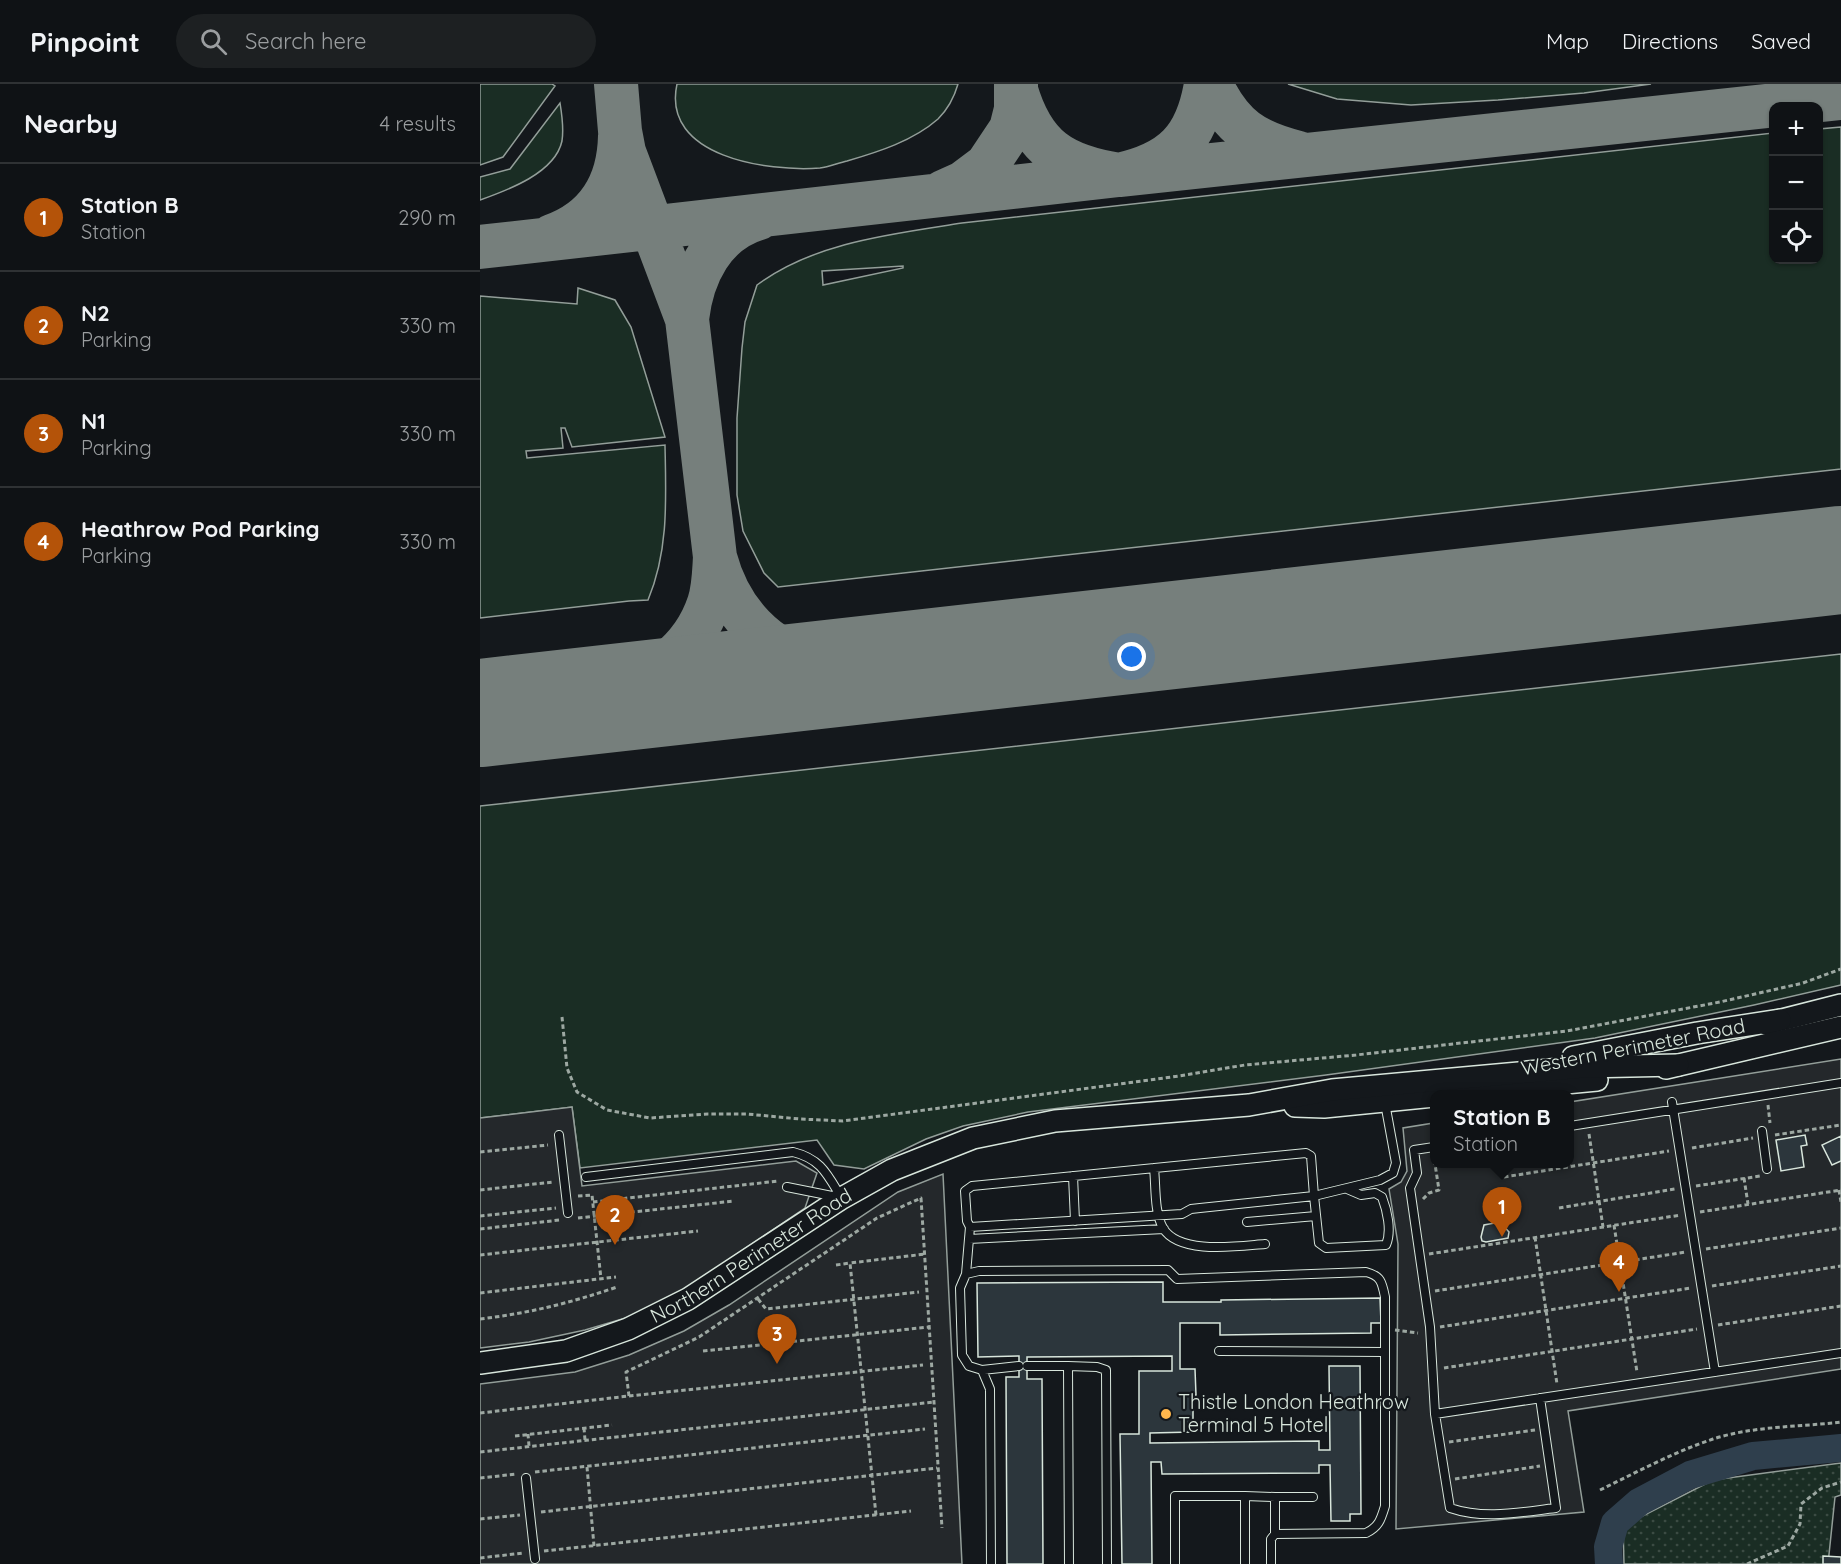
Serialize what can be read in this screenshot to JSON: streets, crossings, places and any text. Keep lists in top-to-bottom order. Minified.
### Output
{"streets":{"street":["Western Perimeter Road","Northern Perimeter Road"]},"crossings":[["Western Perimeter Road","Northern Perimeter Road"]],"places":["Thistle London Heathrow Terminal 5 Hotel"],"page":{"header":"Pinpoint","search":"Search here","nav":["Map","Directions","Saved"],"heading":["Nearby","4 results"],"map_buttons":["+","−"],"list":[{"mark":"1","name":"Station B","note":"Station","value":"290 m"},{"mark":"2","name":"N2","note":"Parking","value":"330 m"},{"mark":"3","name":"N1","note":"Parking","value":"330 m"},{"mark":"4","name":"Heathrow Pod Parking","note":"Parking","value":"330 m"}],"popup":["Station B","Station"],"pins":["1","2","4","3"]}}
